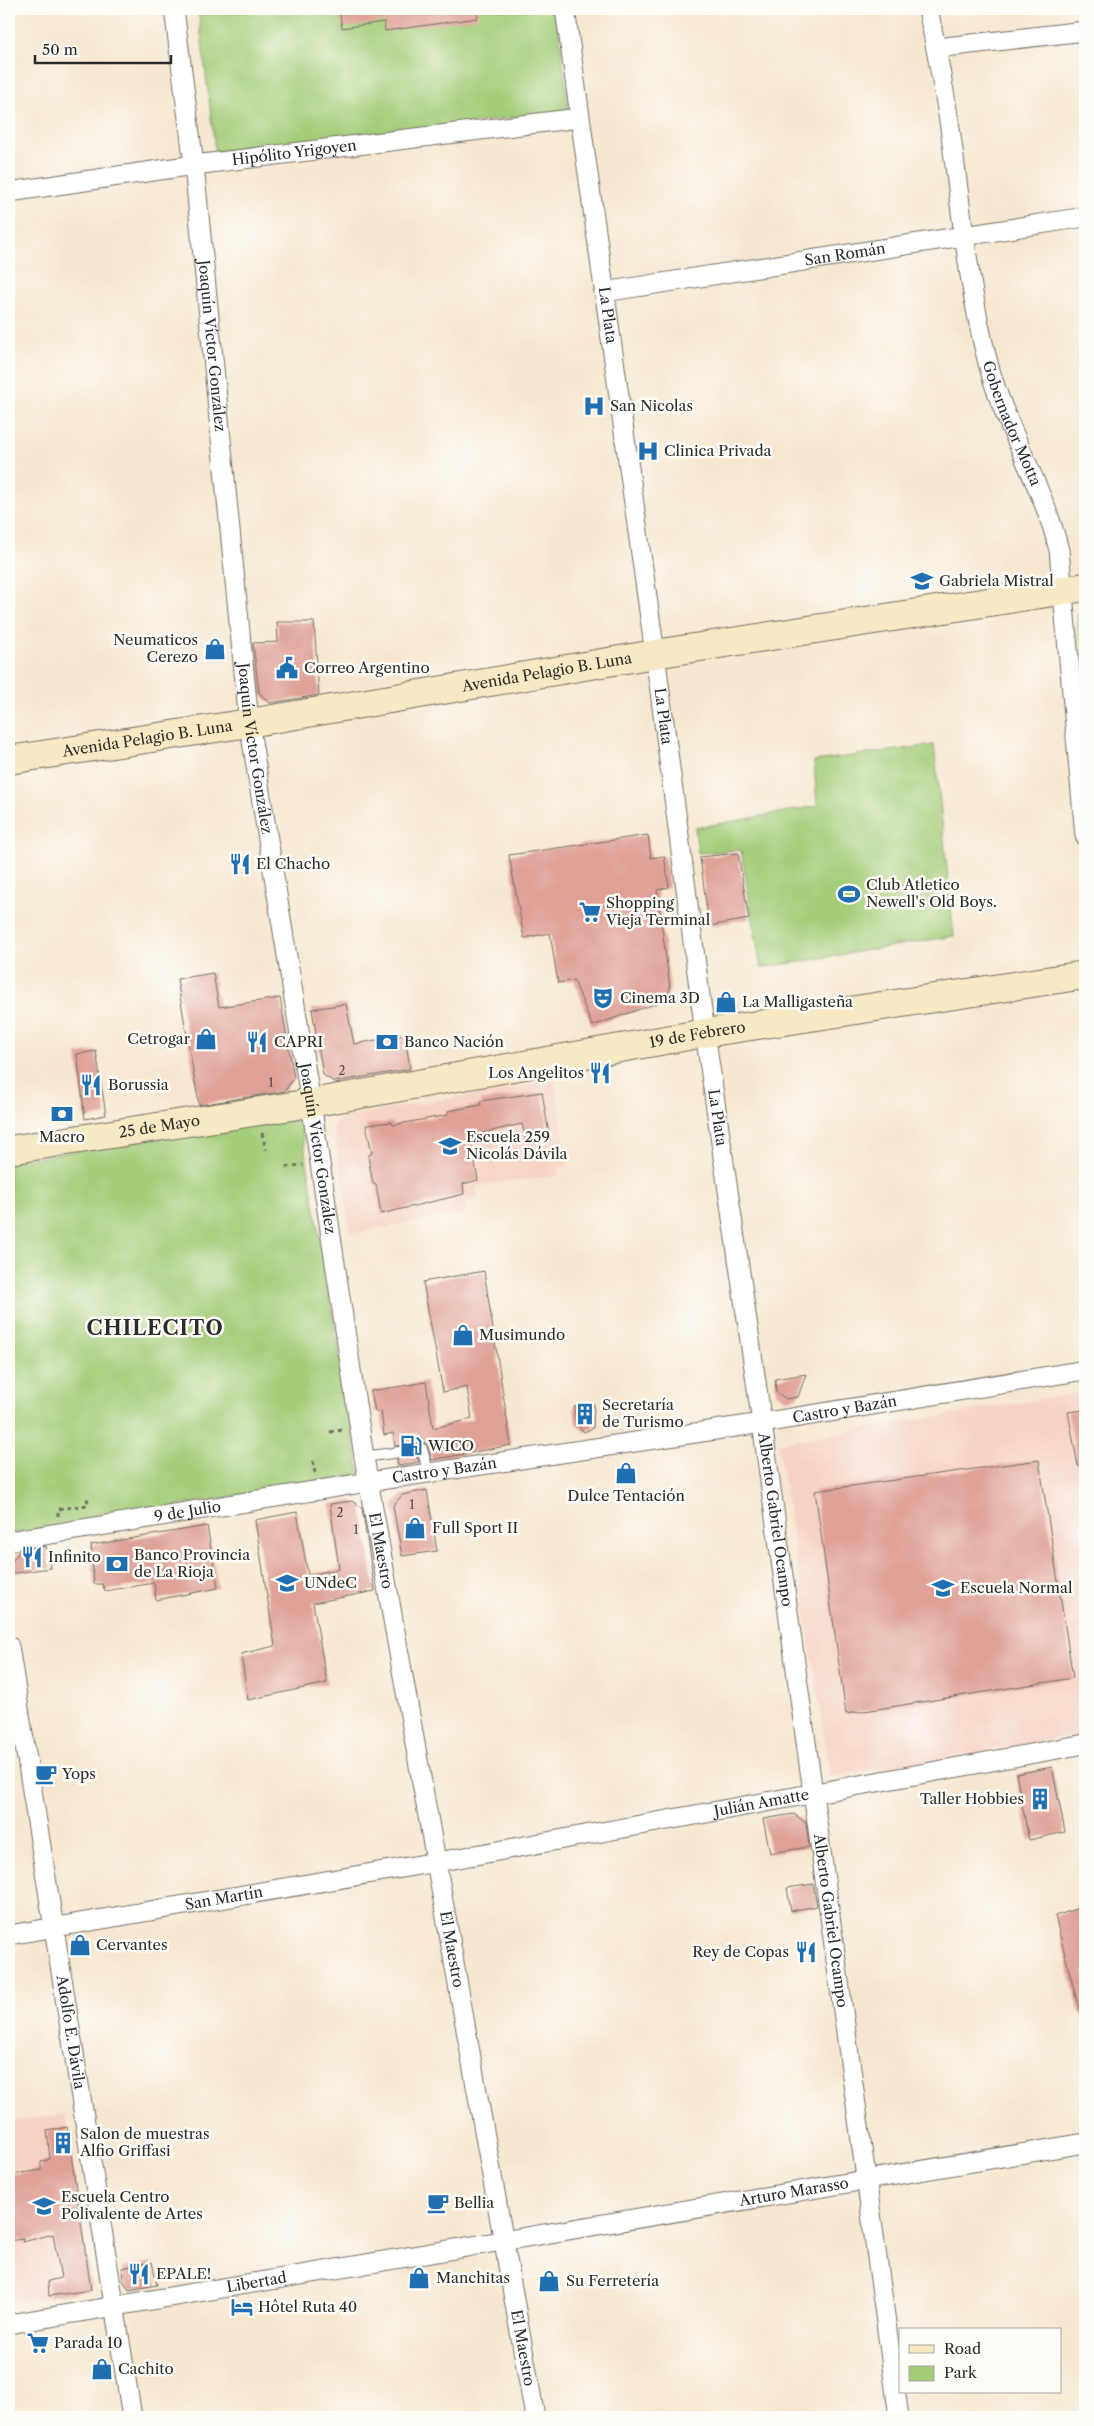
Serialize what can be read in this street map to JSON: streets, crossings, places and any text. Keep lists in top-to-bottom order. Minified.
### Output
{"streets":{"main road":["Avenida Pelagio B. Luna","19 de Febrero","25 de Mayo"],"street":["Hipólito Yrigoyen","San Román","La Plata","Joaquín Víctor González","Gobernador Motta","Castro y Bazán","9 de Julio","Alberto Gabriel Ocampo","El Maestro","Julián Amatte","San Martín","Adolfo E. Dávila","Arturo Marasso","Libertad"]},"crossings":[["Hipólito Yrigoyen","La Plata"],["Hipólito Yrigoyen","Joaquín Víctor González"],["San Román","La Plata"],["San Román","Gobernador Motta"],["La Plata","Avenida Pelagio B. Luna"],["La Plata","19 de Febrero"],["La Plata","Castro y Bazán"],["La Plata","Alberto Gabriel Ocampo"],["Joaquín Víctor González","Avenida Pelagio B. Luna"],["Joaquín Víctor González","19 de Febrero"],["Joaquín Víctor González","25 de Mayo"],["Joaquín Víctor González","Castro y Bazán"],["Joaquín Víctor González","9 de Julio"],["Joaquín Víctor González","El Maestro"],["Gobernador Motta","Avenida Pelagio B. Luna"],["19 de Febrero","25 de Mayo"],["Castro y Bazán","9 de Julio"],["Castro y Bazán","Alberto Gabriel Ocampo"],["Castro y Bazán","El Maestro"],["9 de Julio","El Maestro"],["Alberto Gabriel Ocampo","Julián Amatte"],["Alberto Gabriel Ocampo","Arturo Marasso"],["El Maestro","Julián Amatte"],["El Maestro","San Martín"],["El Maestro","Arturo Marasso"],["El Maestro","Libertad"],["Julián Amatte","San Martín"],["San Martín","Adolfo E. Dávila"],["Adolfo E. Dávila","Libertad"],["Arturo Marasso","Libertad"]],"districts":["CHILECITO"],"places":{"hospital":["San Nicolas","Clinica Privada"],"school or university":["Gabriela Mistral","Escuela 259 Nicolás Dávila","UNdeC","Escuela Normal","Escuela Centro Polivalente de Artes"],"shop":["Neumaticos Cerezo","La Malligasteña","Cetrogar","Musimundo","Dulce Tentación","Full Sport II","Cervantes","Manchitas","Su Ferretería","Cachito"],"public building":["Correo Argentino"],"restaurant":["El Chacho","CAPRI","Los Angelitos","Borussia","Infinito","Rey de Copas","EPALE!"],"sports":["Club Atletico Newell's Old Boys."],"supermarket":["Shopping Vieja Terminal","Parada 10"],"theatre":["Cinema 3D"],"bank":["Banco Nación","Macro","Banco Provincia de La Rioja"],"building":["Secretaría de Turismo","Taller Hobbies","Salon de muestras Alfio Griffasi"],"fuel station":["WICO"],"cafe":["Yops","Bellia"],"hotel":["Hôtel Ruta 40"]},"house_numbers":["2","1","1","2","1"],"legend":["Road","Park"],"scale_bar":"50 m"}
